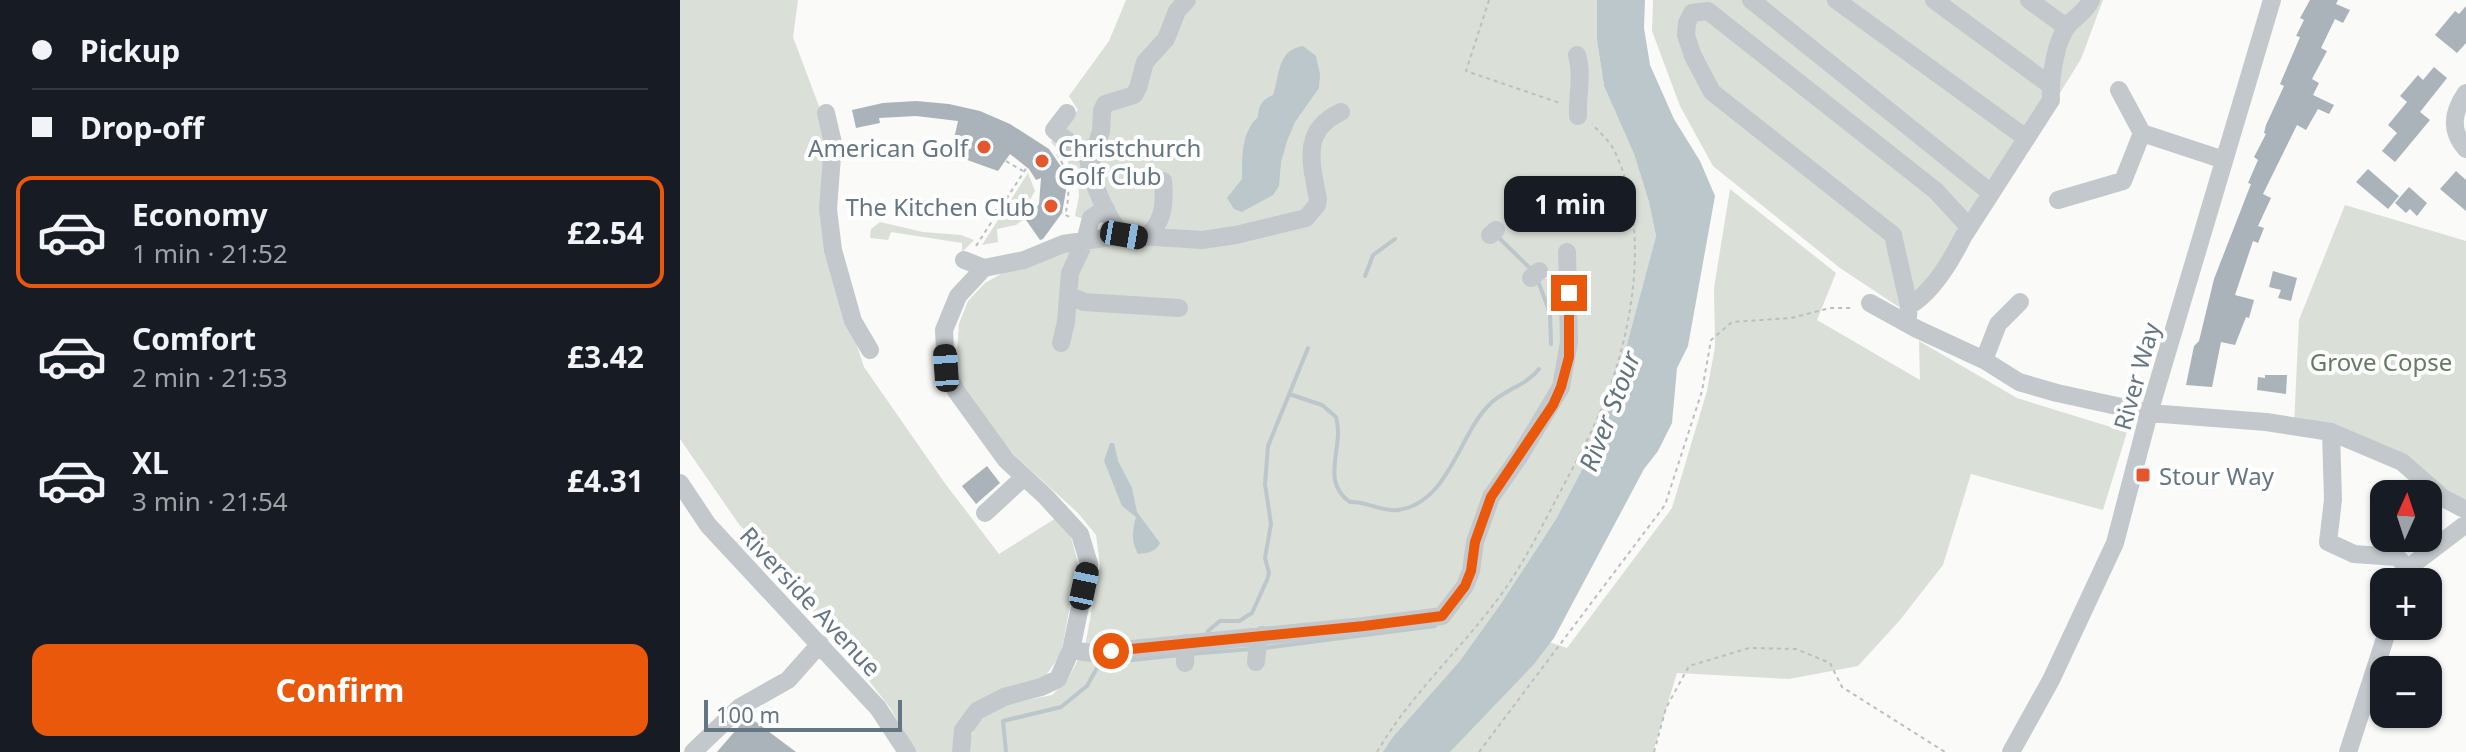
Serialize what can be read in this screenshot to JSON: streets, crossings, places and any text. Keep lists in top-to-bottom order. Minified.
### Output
{"streets":{"street":["River Way","Riverside Avenue"]},"water":["River Stour"],"parks":["Grove Copse"],"places":{"other":["American Golf","Christchurch Golf Club","The Kitchen Club"],"transit":["Stour Way"]},"scale_bar":"100 m","north":"top","page":{"banner":["Pickup","Drop-off"],"list":[{"name":"Economy","note":"1 min · 21:52","value":"£2.54"},{"name":"Comfort","note":"2 min · 21:53","value":"£3.42"},{"name":"XL","note":"3 min · 21:54","value":"£4.31"}],"bubble":"1 min","map_buttons":["+","−"],"buttons":"Confirm","scale":"100 m"}}
